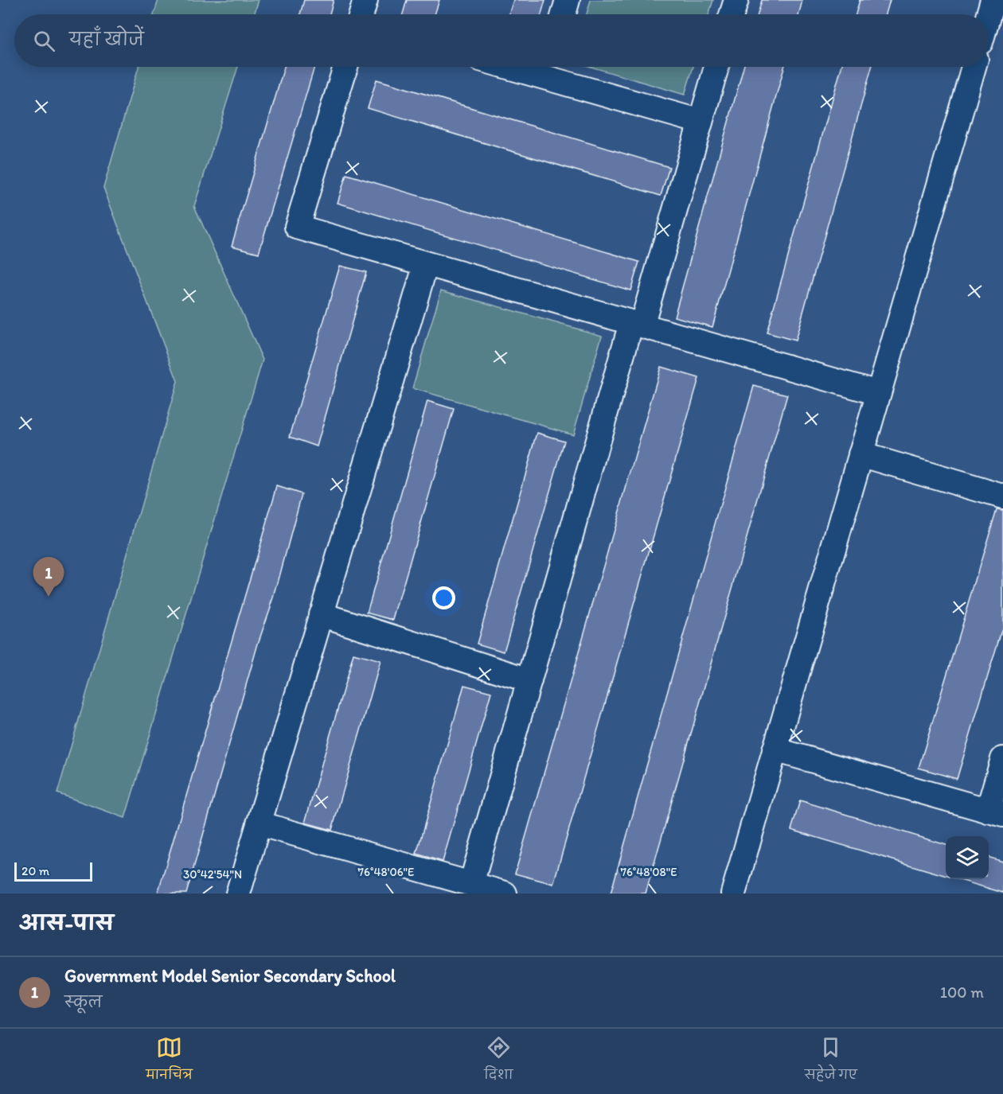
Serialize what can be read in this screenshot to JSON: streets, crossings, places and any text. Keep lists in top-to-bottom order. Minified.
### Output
{"scale_bar":"20 m","page":{"search":"यहाँ खोजें","pins":"1","scale":"20 m","heading":"आस-पास","list":[{"mark":"1","name":"Government Model Senior Secondary School","note":"स्कूल","value":"100 m"}],"nav":["मानचित्र","दिशा","सहेजे गए"]},"coordinates":["76°48'06\"E","76°48'08\"E","30°42'54\"N"]}
